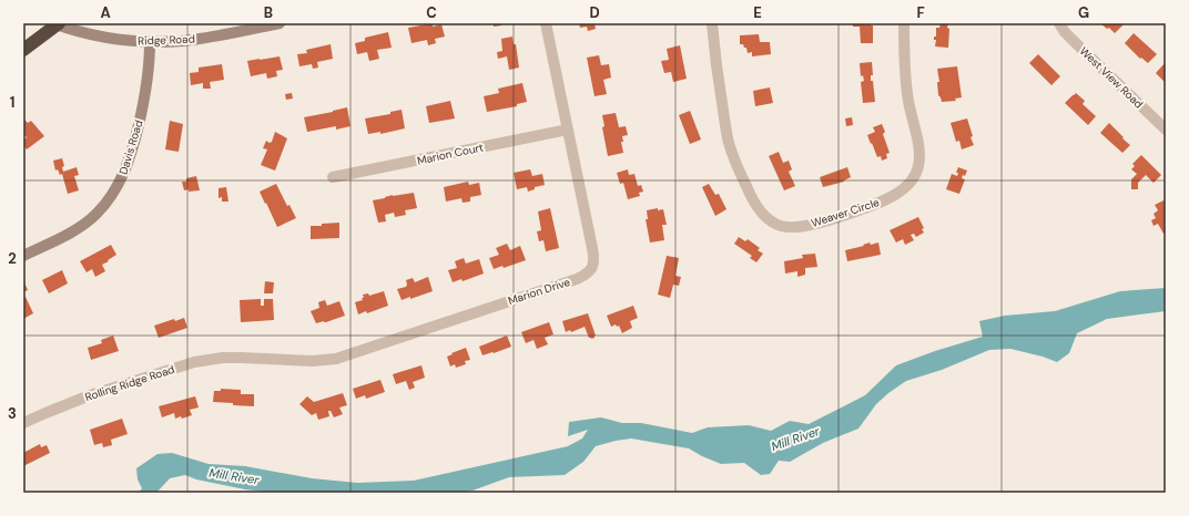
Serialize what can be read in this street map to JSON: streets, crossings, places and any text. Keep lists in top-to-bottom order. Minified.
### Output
{"streets":{"main road":["Ridge Road","Davis Road"],"street":["West View Road","Marion Court","Weaver Circle","Marion Drive","Rolling Ridge Road"]},"crossings":[["Ridge Road","Davis Road"],["Marion Court","Marion Drive"],["Marion Drive","Rolling Ridge Road"]],"water":["Mill River"],"grid":{"columns":["A","B","C","D","E","F","G"],"rows":["1","2","3"]}}
